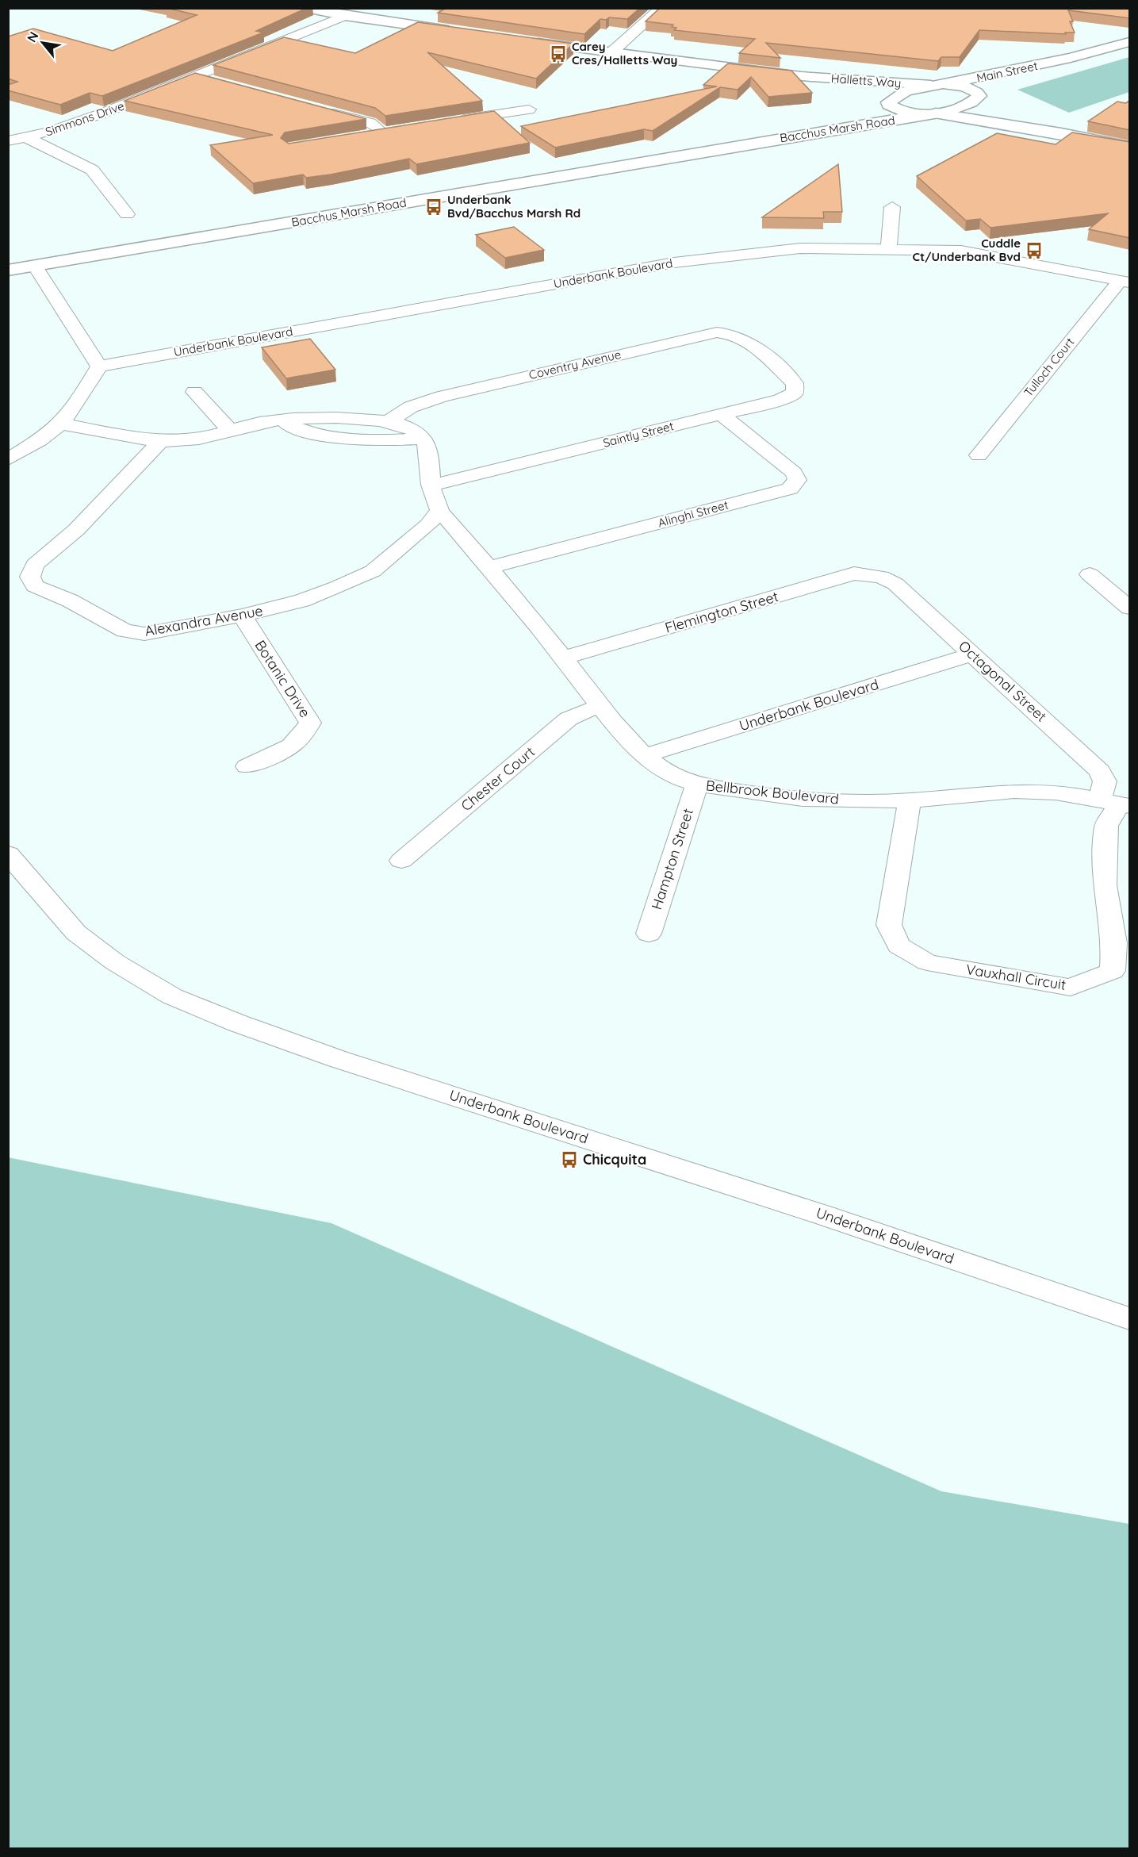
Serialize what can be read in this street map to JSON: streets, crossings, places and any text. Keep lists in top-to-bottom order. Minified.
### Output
{"streets":{"main road":["Main Street","Halletts Way","Bacchus Marsh Road"],"street":["Simmons Drive","Underbank Boulevard","Coventry Avenue","Tulloch Court","Saintly Street","Alinghi Street","Flemington Street","Alexandra Avenue","Botanic Drive","Octagonal Street","Chester Court","Bellbrook Boulevard","Hampton Street","Vauxhall Circuit"]},"crossings":[["Main Street","Halletts Way"],["Main Street","Bacchus Marsh Road"],["Halletts Way","Bacchus Marsh Road"],["Underbank Boulevard","Tulloch Court"],["Underbank Boulevard","Octagonal Street"],["Underbank Boulevard","Bellbrook Boulevard"],["Coventry Avenue","Saintly Street"],["Saintly Street","Alinghi Street"],["Saintly Street","Bellbrook Boulevard"],["Alinghi Street","Bellbrook Boulevard"],["Flemington Street","Octagonal Street"],["Flemington Street","Bellbrook Boulevard"],["Alexandra Avenue","Botanic Drive"],["Alexandra Avenue","Bellbrook Boulevard"],["Octagonal Street","Bellbrook Boulevard"],["Octagonal Street","Vauxhall Circuit"],["Chester Court","Bellbrook Boulevard"],["Bellbrook Boulevard","Hampton Street"],["Bellbrook Boulevard","Vauxhall Circuit"]],"places":{"bus stop":["Carey Cres/Halletts Way","Underbank Bvd/Bacchus Marsh Rd","Cuddle Ct/Underbank Bvd","Chicquita"]},"north":"top left"}
